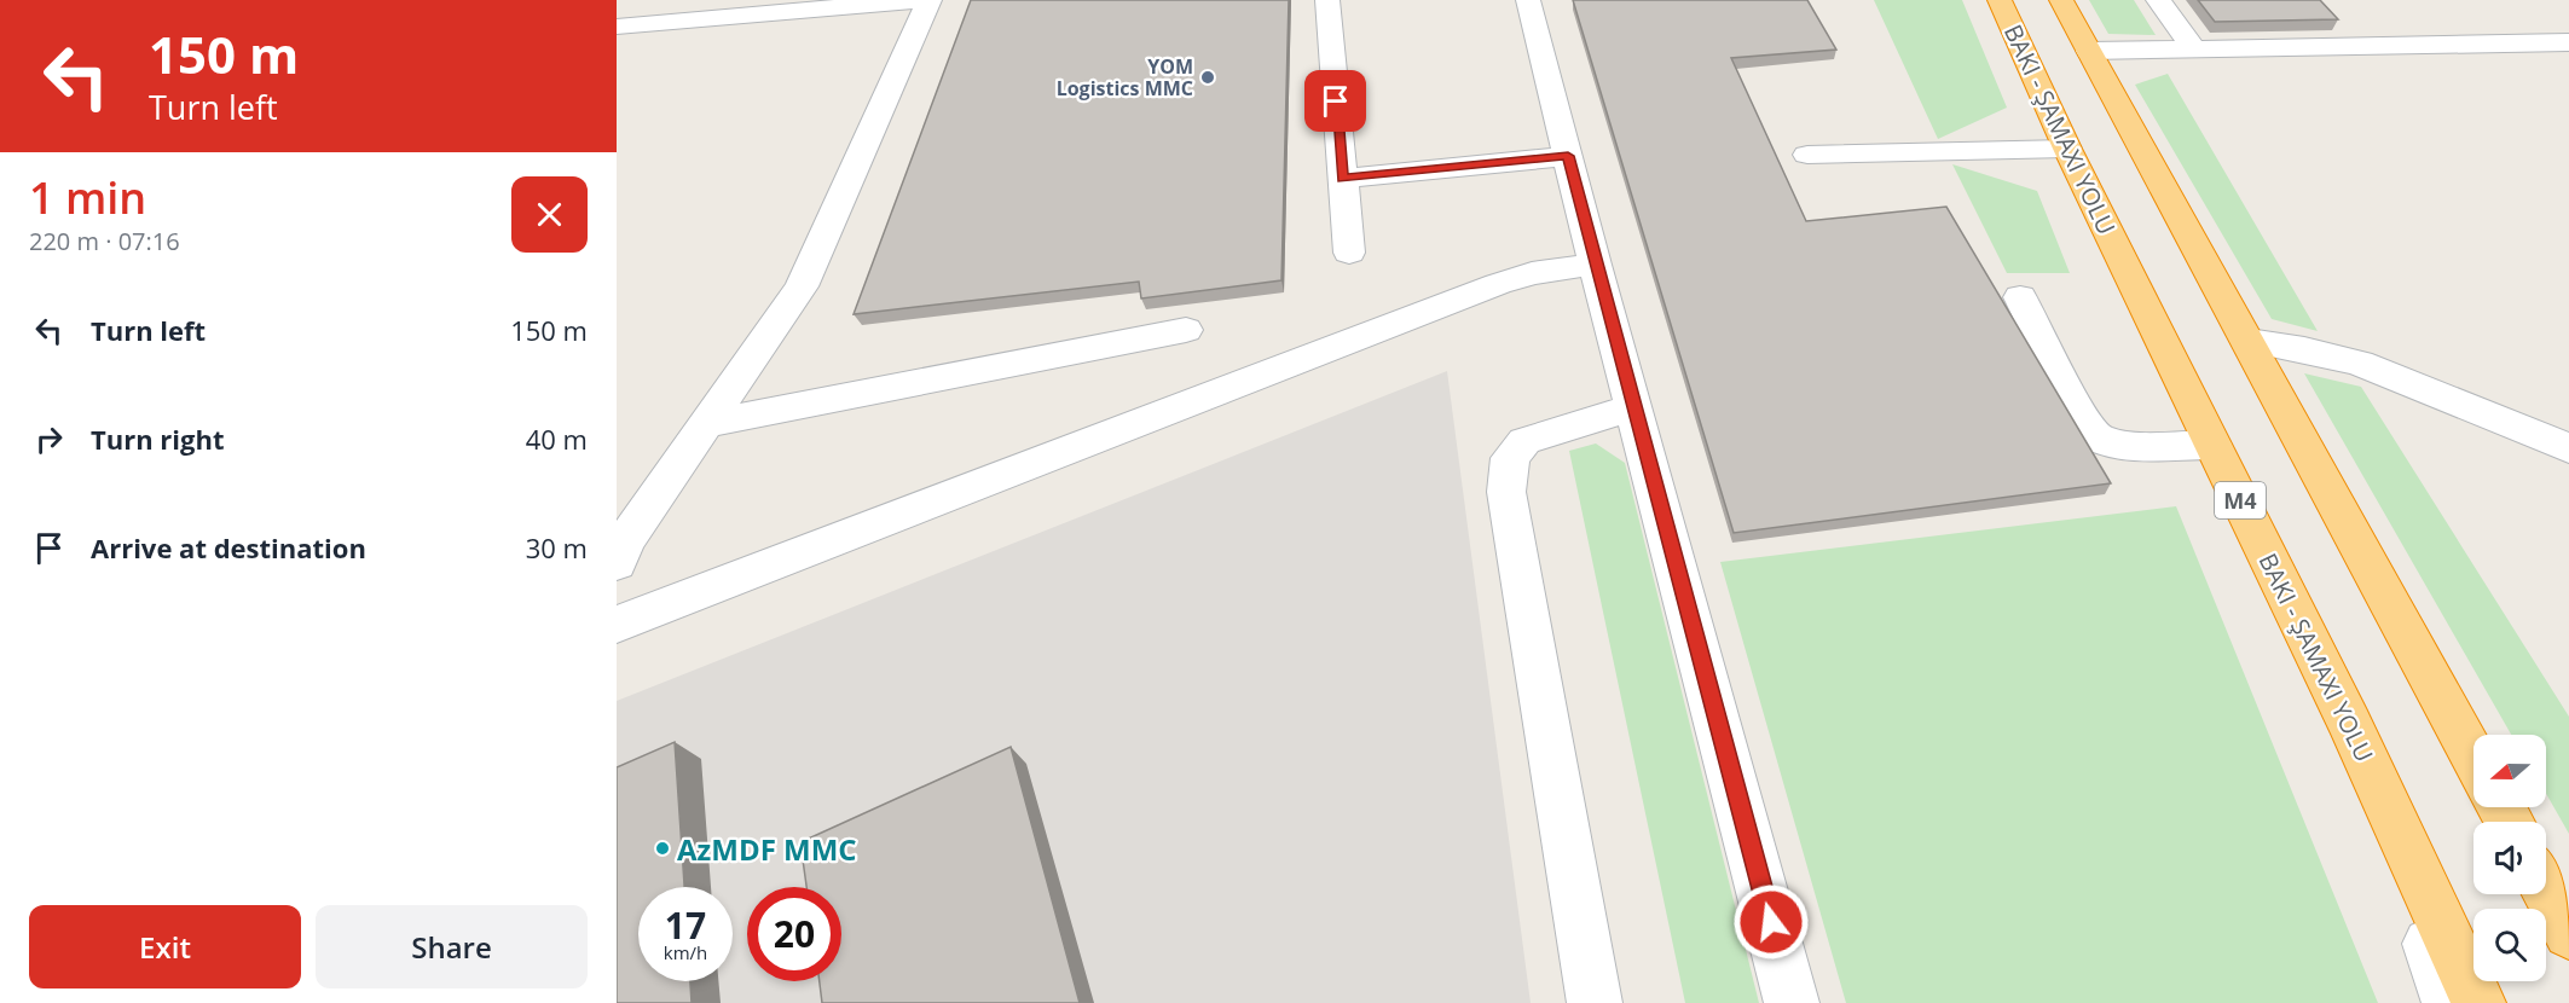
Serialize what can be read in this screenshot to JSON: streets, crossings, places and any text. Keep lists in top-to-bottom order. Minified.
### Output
{"streets":{"highway":["M4"]},"places":["YOM Logistics MMC","AzMDF MMC"],"north":"left","page":{"turn":["150 m","Turn left"],"heading":["1 min","220 m · 07:16"],"list":[{"name":"Turn left","value":"150 m"},{"name":"Turn right","value":"40 m"},{"name":"Arrive at destination","value":"30 m"}],"speed":"17 km/h","limit":"20","buttons":["Exit","Share"]}}
